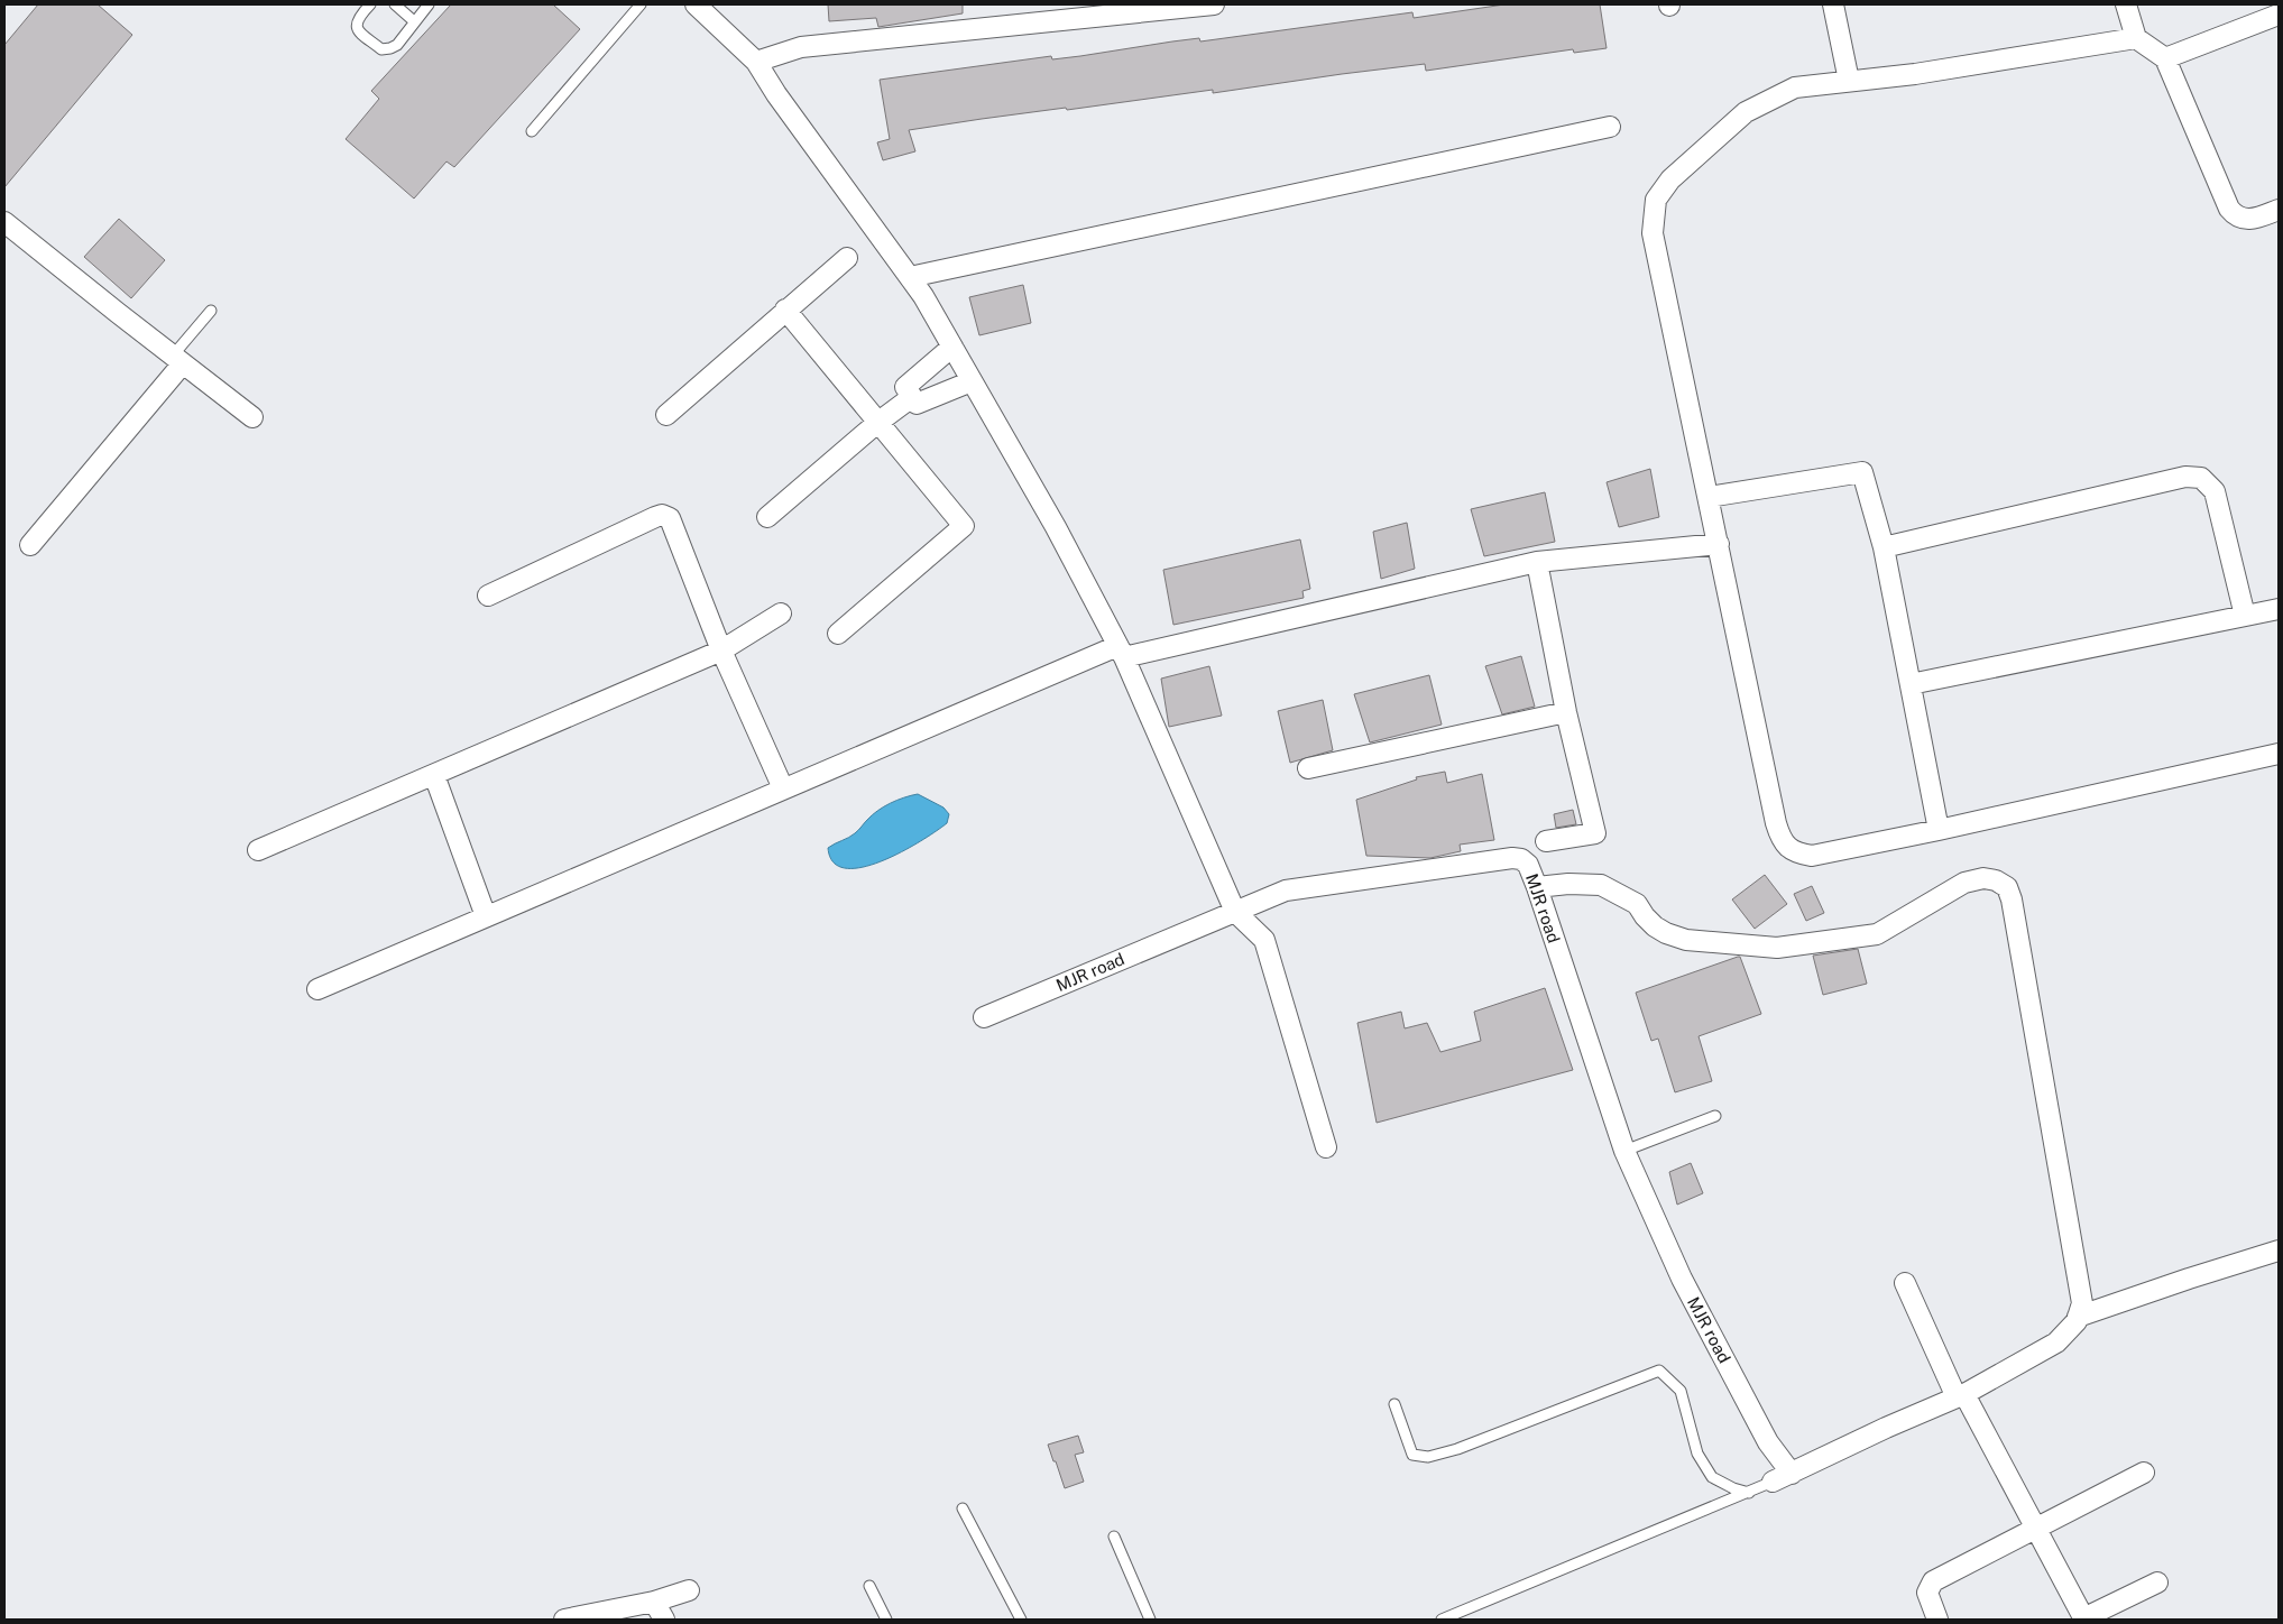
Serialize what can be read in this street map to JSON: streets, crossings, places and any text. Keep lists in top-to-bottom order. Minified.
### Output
{"streets":{"street":["MJR road"]}}
